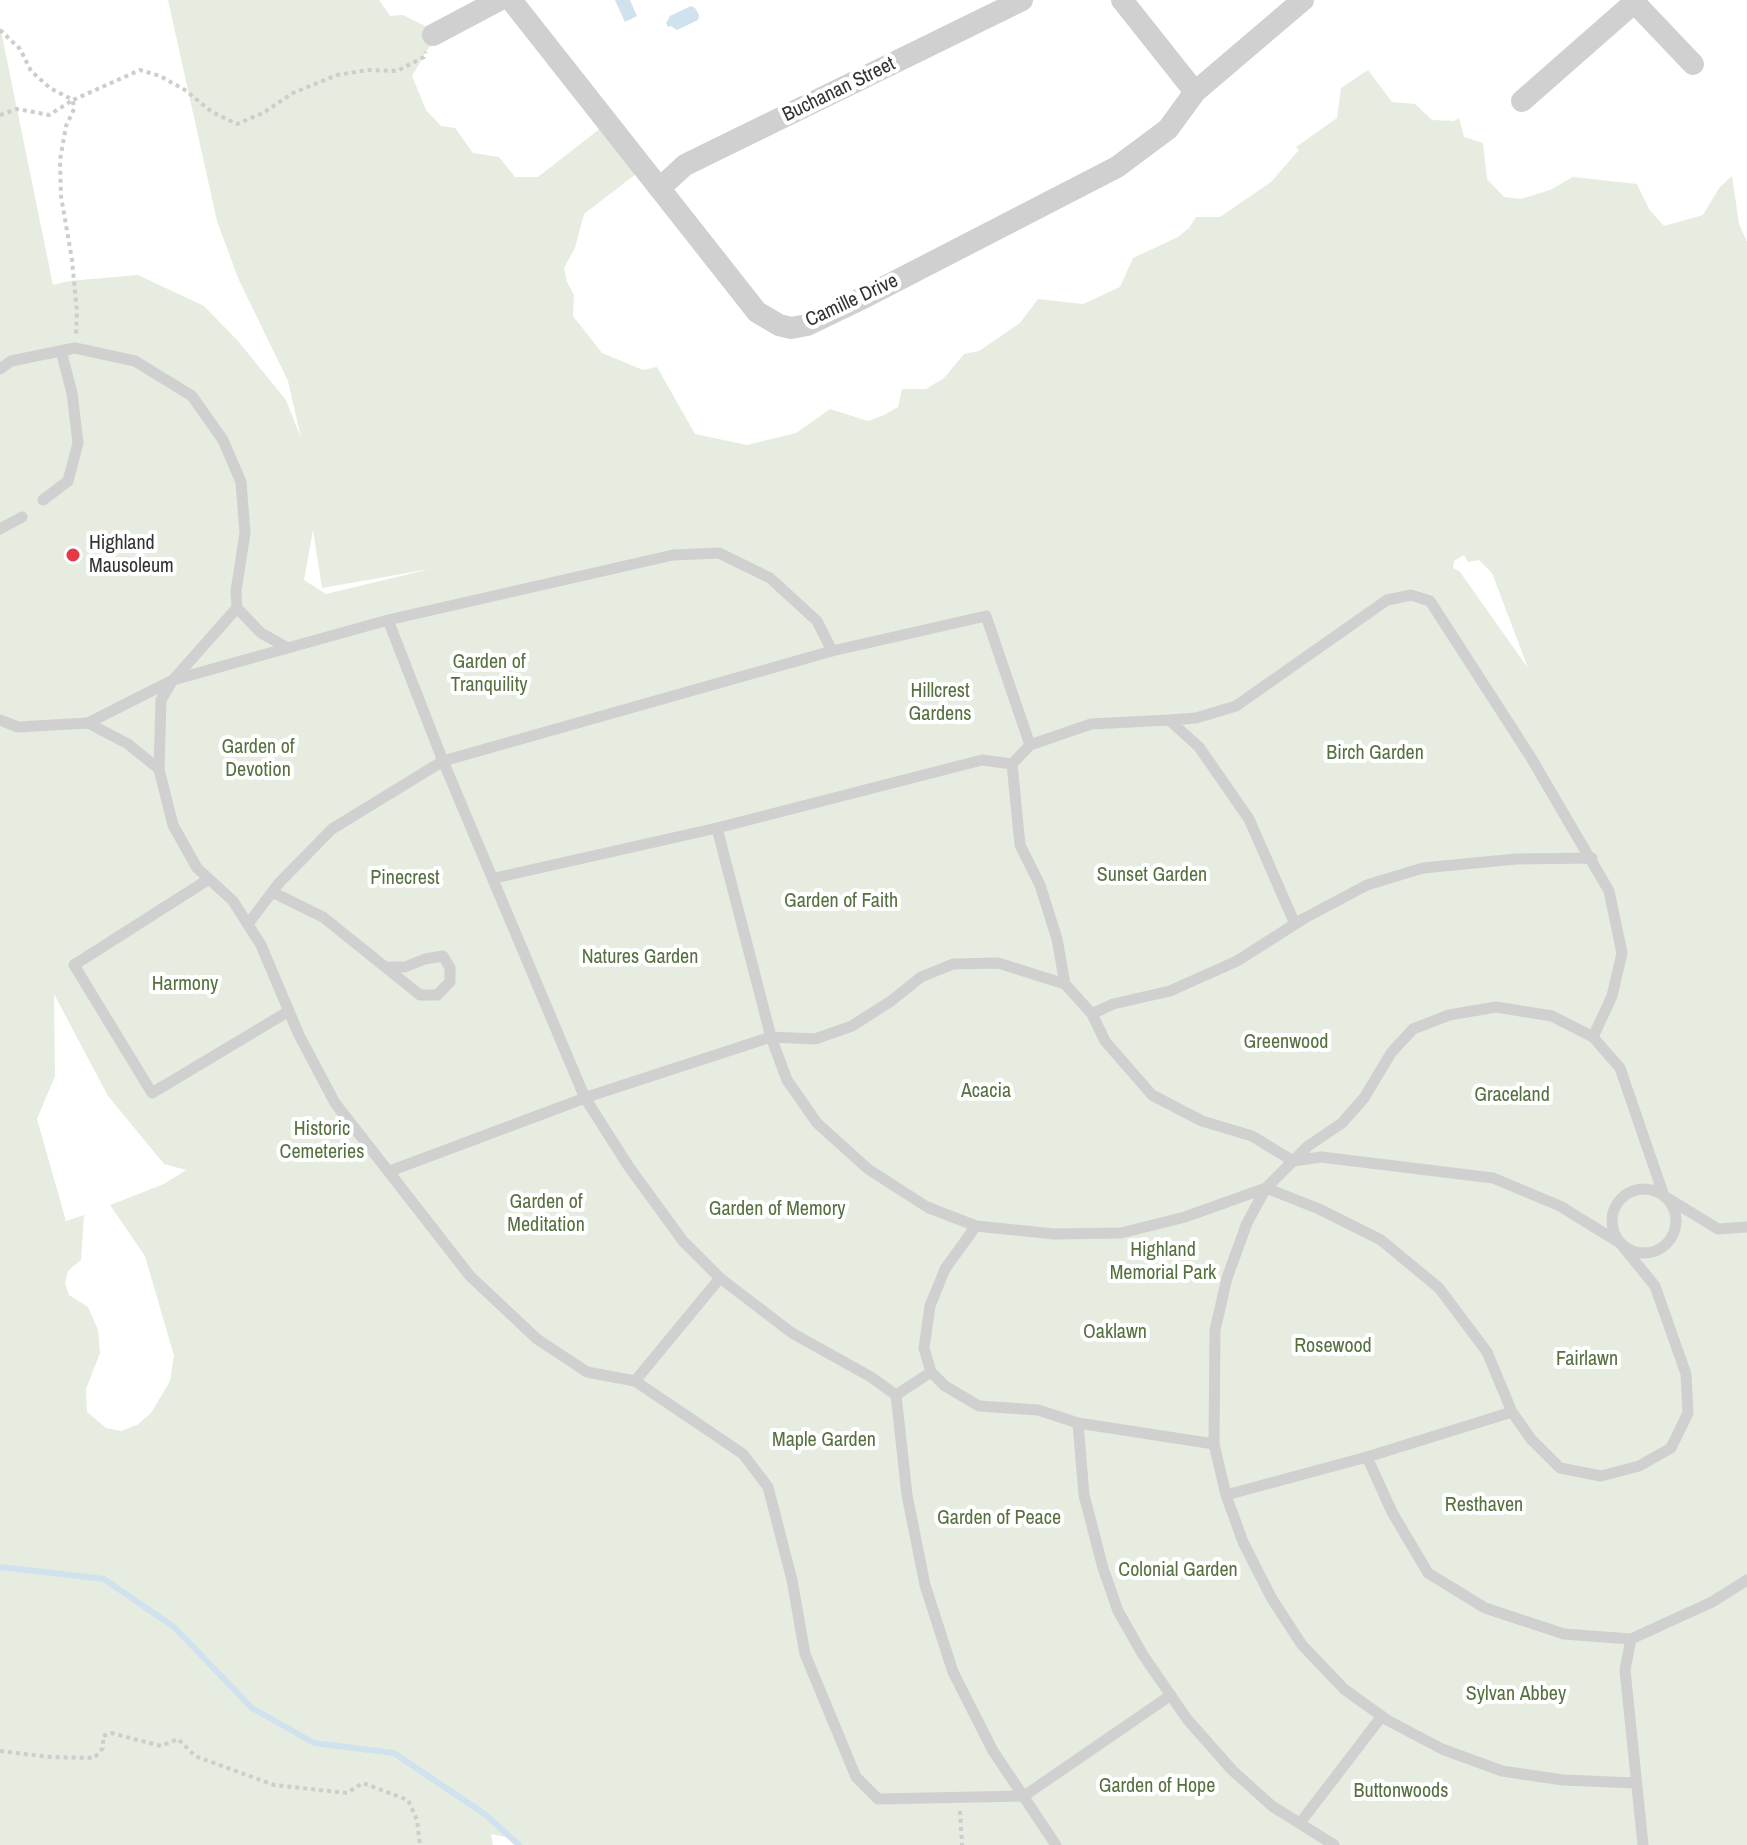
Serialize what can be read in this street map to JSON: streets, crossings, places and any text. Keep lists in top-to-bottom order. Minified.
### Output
{"streets":{"street":["Buchanan Street","Camille Drive"]},"crossings":[["Buchanan Street","Camille Drive"]],"parks":["Garden of Tranquility","Hillcrest Gardens","Garden of Devotion","Birch Garden","Sunset Garden","Pinecrest","Garden of Faith","Natures Garden","Harmony","Greenwood","Acacia","Graceland","Historic Cemeteries","Garden of Meditation","Garden of Memory","Highland Memorial Park","Oaklawn","Rosewood","Fairlawn","Maple Garden","Resthaven","Garden of Peace","Colonial Garden","Sylvan Abbey","Garden of Hope","Buttonwoods"],"places":["Highland Mausoleum"]}
